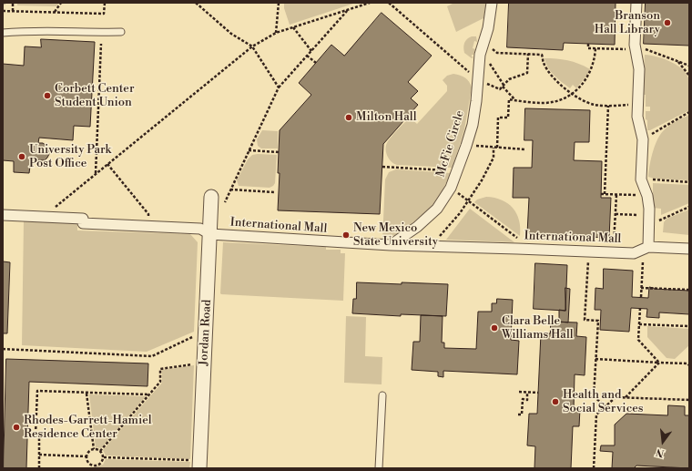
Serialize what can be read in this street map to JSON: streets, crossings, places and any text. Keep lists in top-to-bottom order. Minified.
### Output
{"streets":{"street":["McFie Circle","International Mall","Jordan Road"]},"crossings":[["McFie Circle","International Mall"],["International Mall","Jordan Road"]],"places":["Branson Hall Library","Corbett Center Student Union","Milton Hall","University Park Post Office","New Mexico State University","Clara Belle Williams Hall","Health and Social Services","Rhodes-Garrett-Hamiel Residence Center"],"north":"bottom"}
